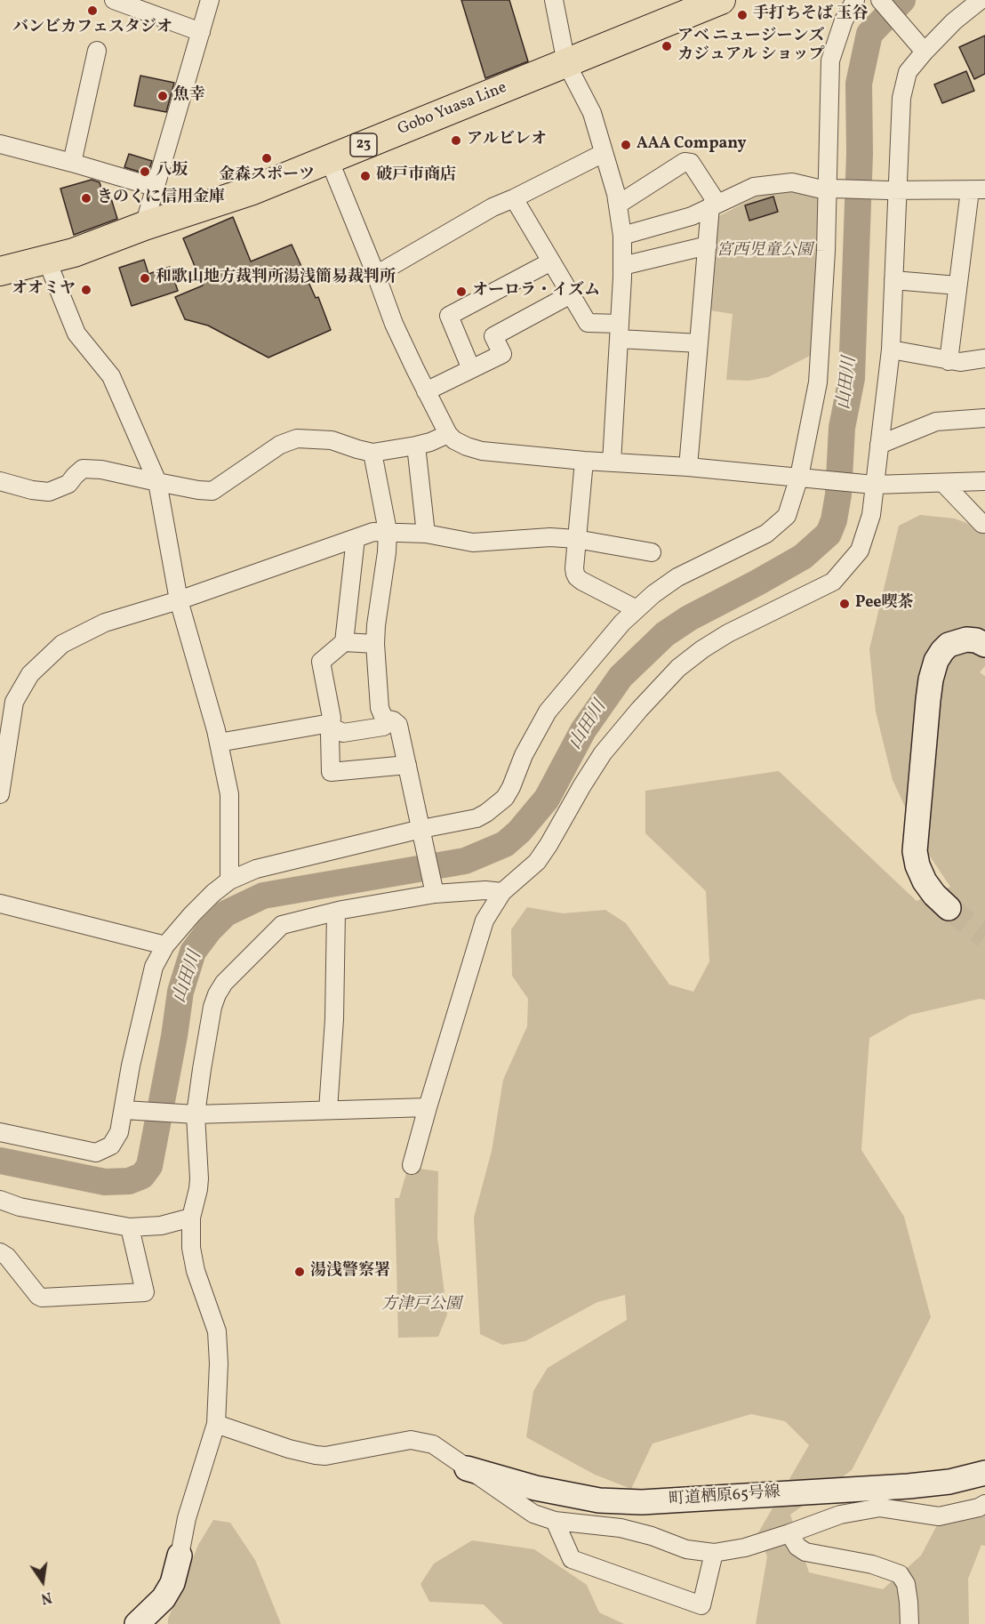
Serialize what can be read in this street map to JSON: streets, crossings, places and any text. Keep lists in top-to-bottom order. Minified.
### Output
{"streets":{"main road":["Gobo Yuasa Line","23"],"street":["町道栖原65号線"]},"water":["山田川"],"parks":["宮西児童公園","方津戸公園"],"places":["バンビカフェスタジオ","手打ちそば 玉谷","アベ ニュージーンズ カジュアル ショップ","魚幸","アルビレオ","AAA Company","金森スポーツ","八坂","破戸市商店","きのくに信用金庫","和歌山地方裁判所湯浅簡易裁判所","オオミヤ","オーロラ・イズム","Pee喫茶","湯浅警察署"],"north":"bottom"}
